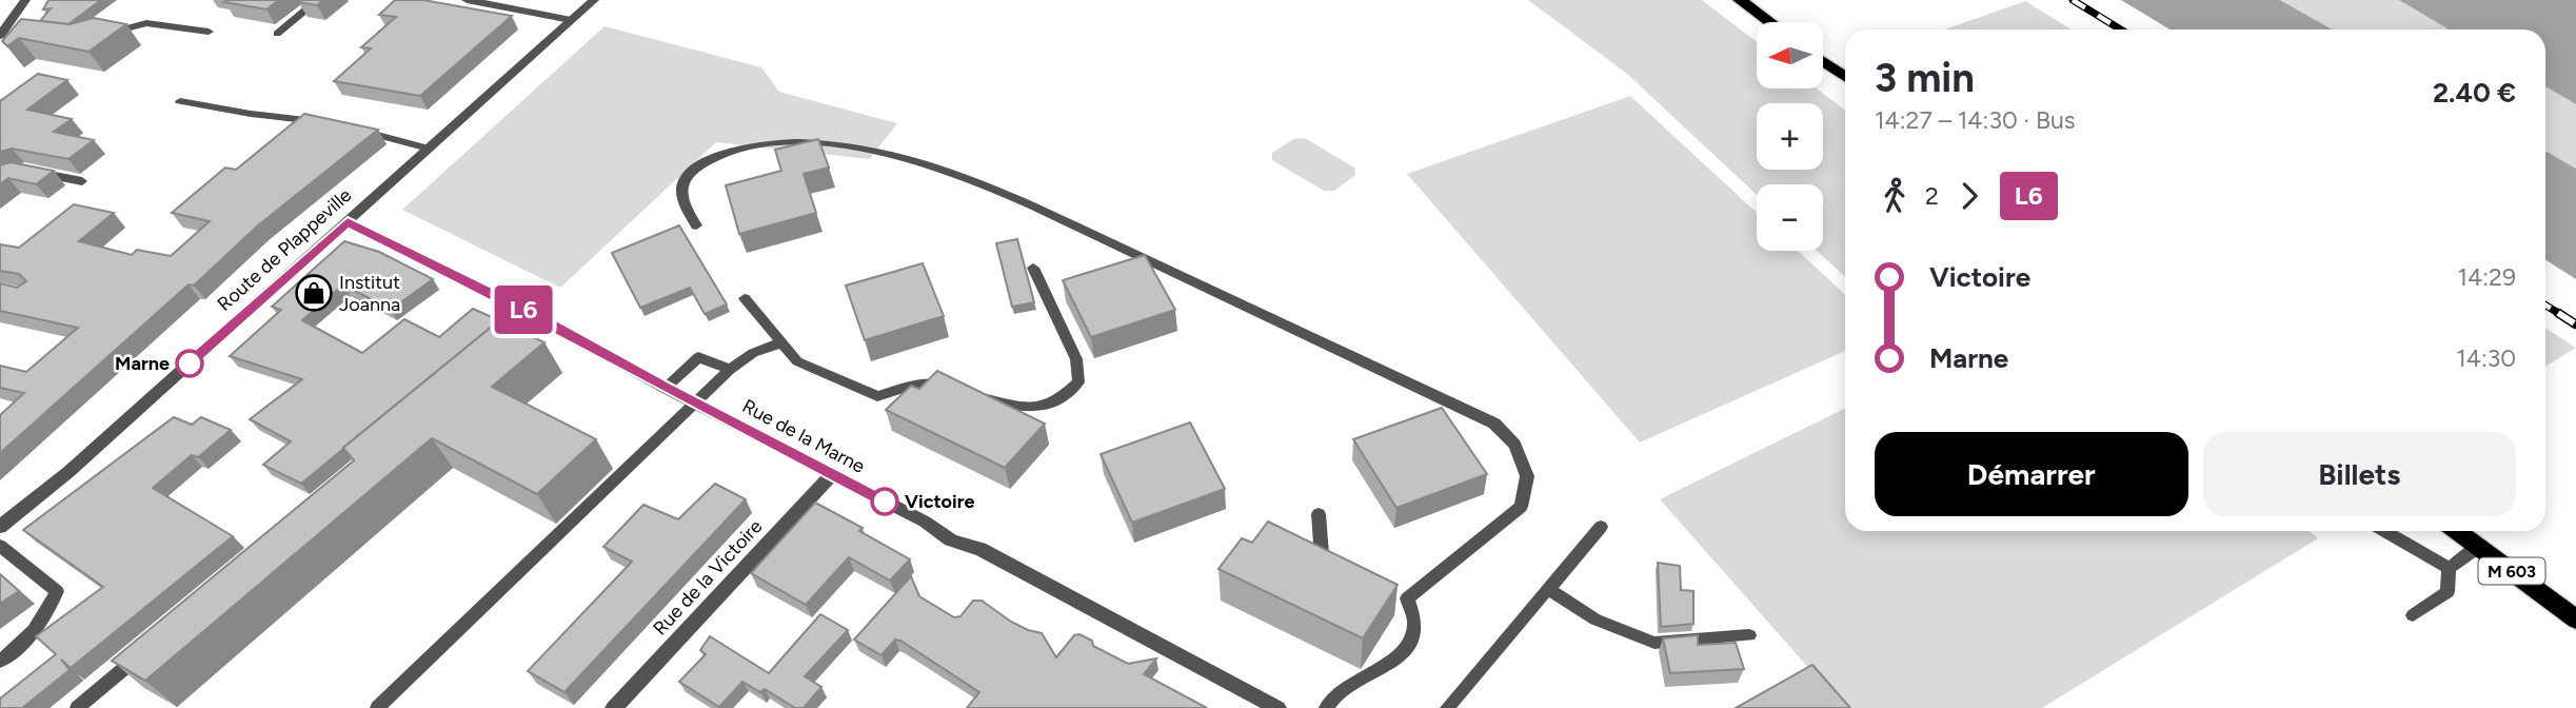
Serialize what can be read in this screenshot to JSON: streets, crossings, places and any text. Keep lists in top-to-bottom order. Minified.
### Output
{"streets":{"main road":["M 603"],"street":["Route de Plappeville","Rue de la Marne","Rue de la Victoire"]},"crossings":[["Route de Plappeville","Rue de la Marne"],["Rue de la Marne","Rue de la Victoire"]],"places":{"shop":["Institut Joanna"],"other":["Marne","Victoire"]},"lines":["bus line L6"],"north":"left","page":{"on_map":"L6","map_buttons":["+","−"],"heading":["3 min","14:27 – 14:30 · Bus","2.40 €"],"legs":["2","L6"],"list":[{"name":"Victoire","value":"14:29"},{"name":"Marne","value":"14:30"}],"buttons":["Démarrer","Billets"]}}
